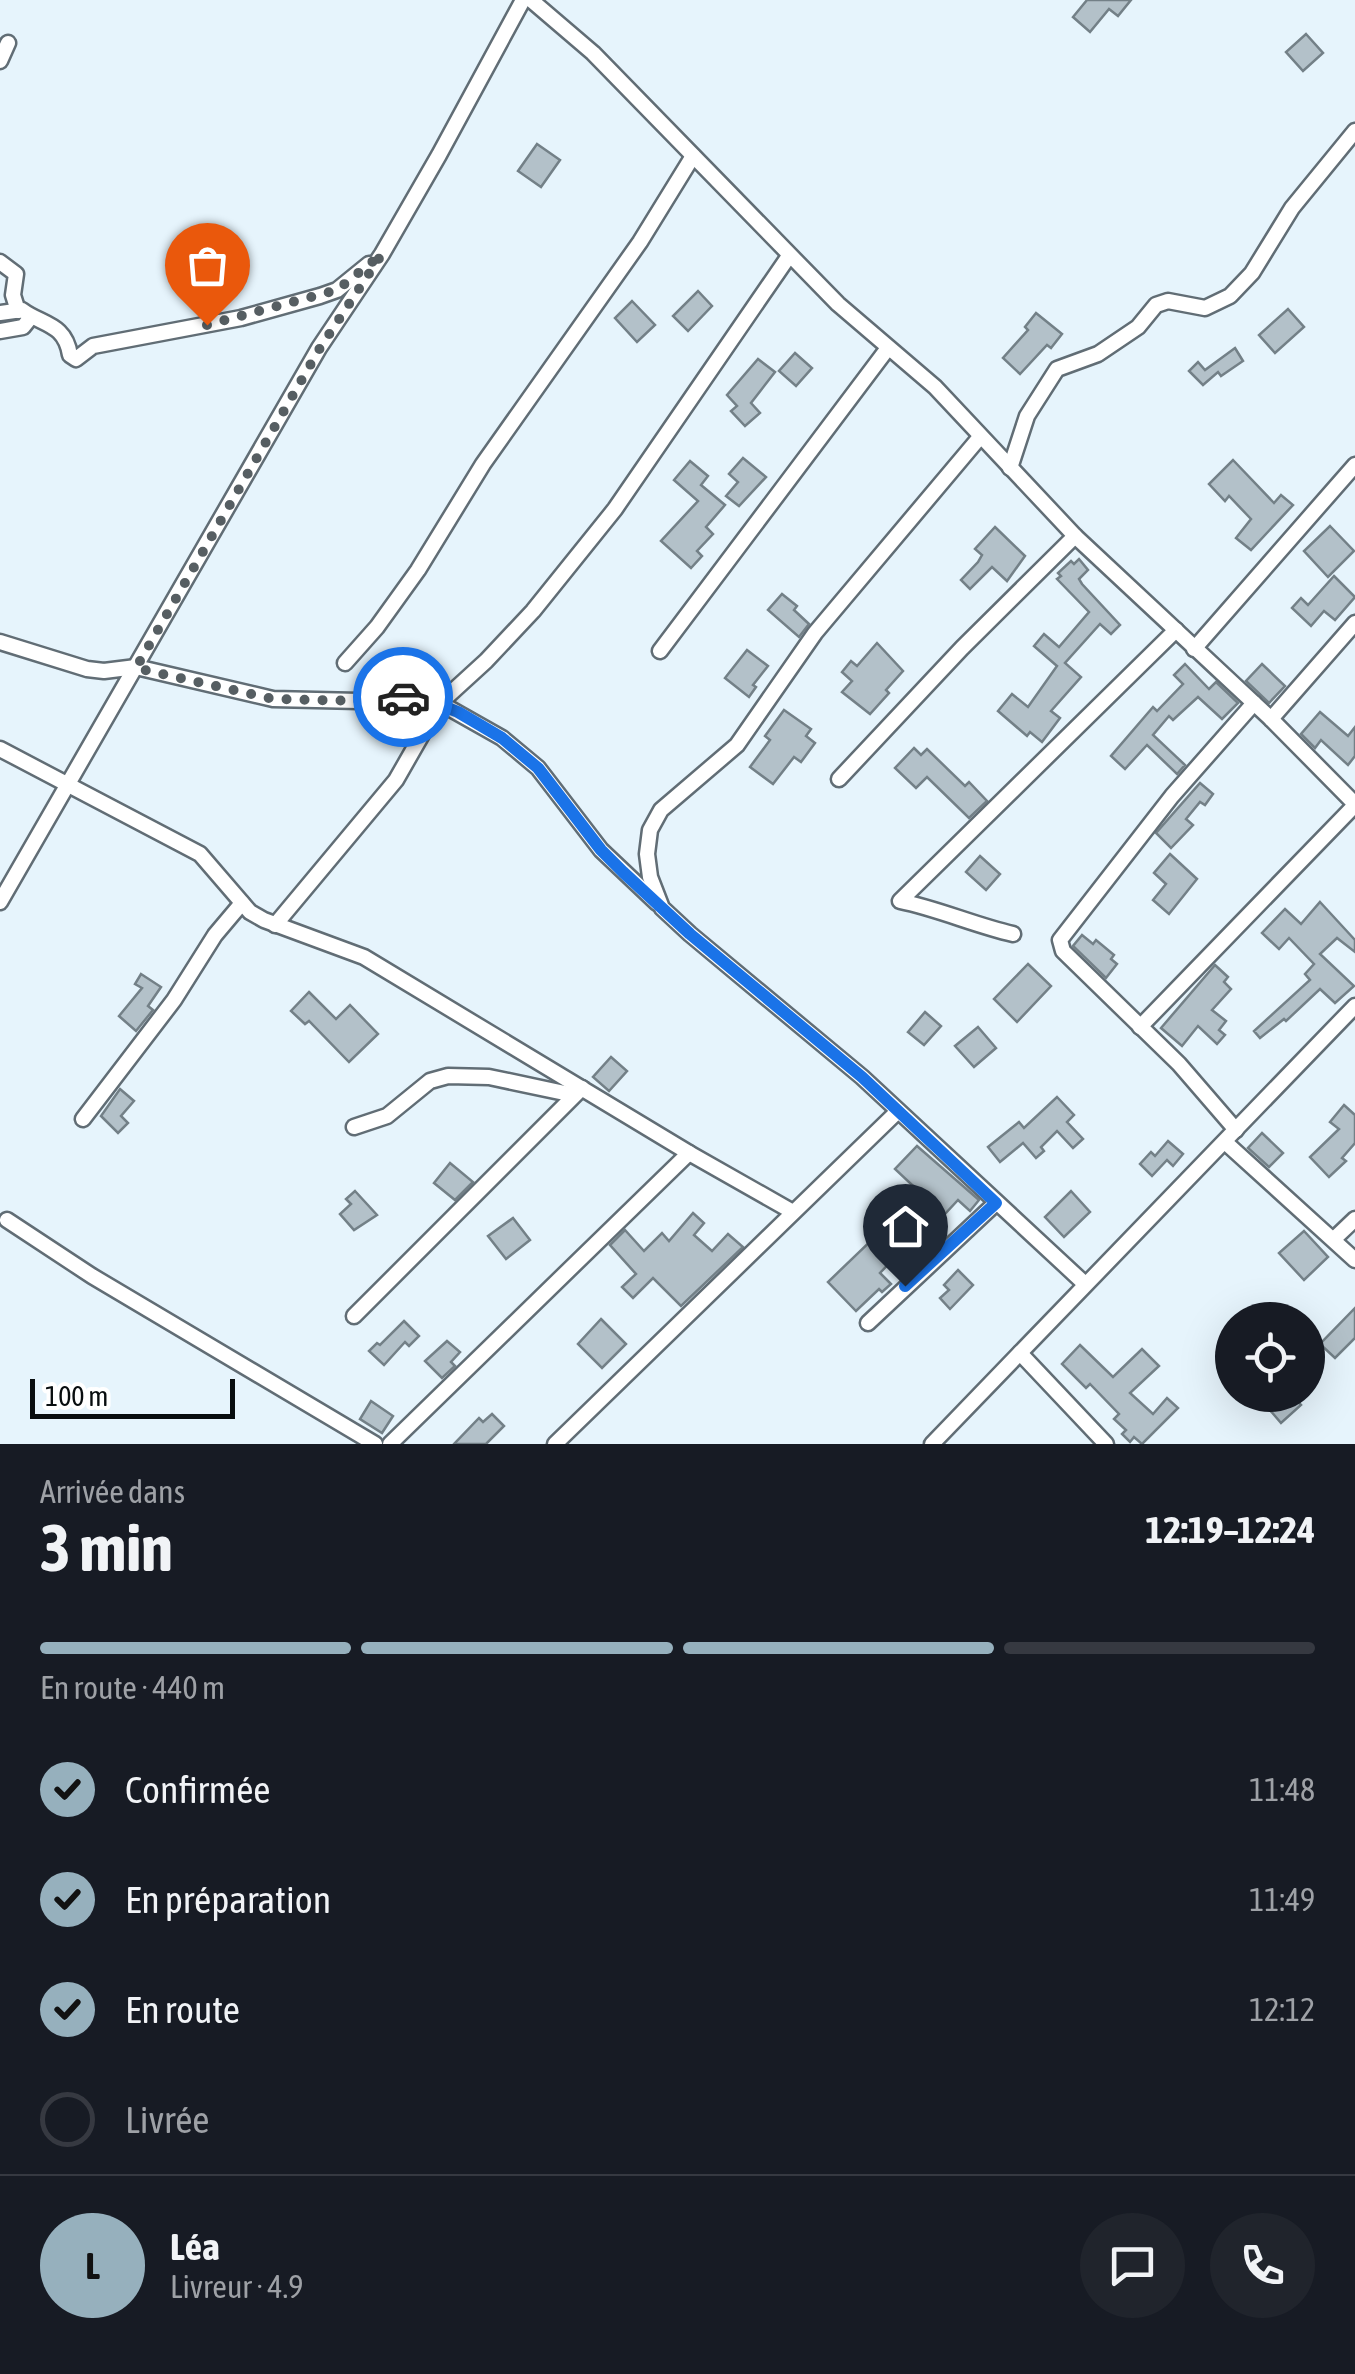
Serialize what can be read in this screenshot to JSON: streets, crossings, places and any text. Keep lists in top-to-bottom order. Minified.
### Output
{"scale_bar":"100 m","page":{"scale":"100 m","heading":["3 min","Arrivée dans","12:19–12:24"],"panel":["Léa","Livreur · 4.9"],"bar":"En route · 440 m","list":[["Confirmée","11:48"],["En préparation","11:49"],["En route","12:12"],"Livrée"],"round":"L"}}
